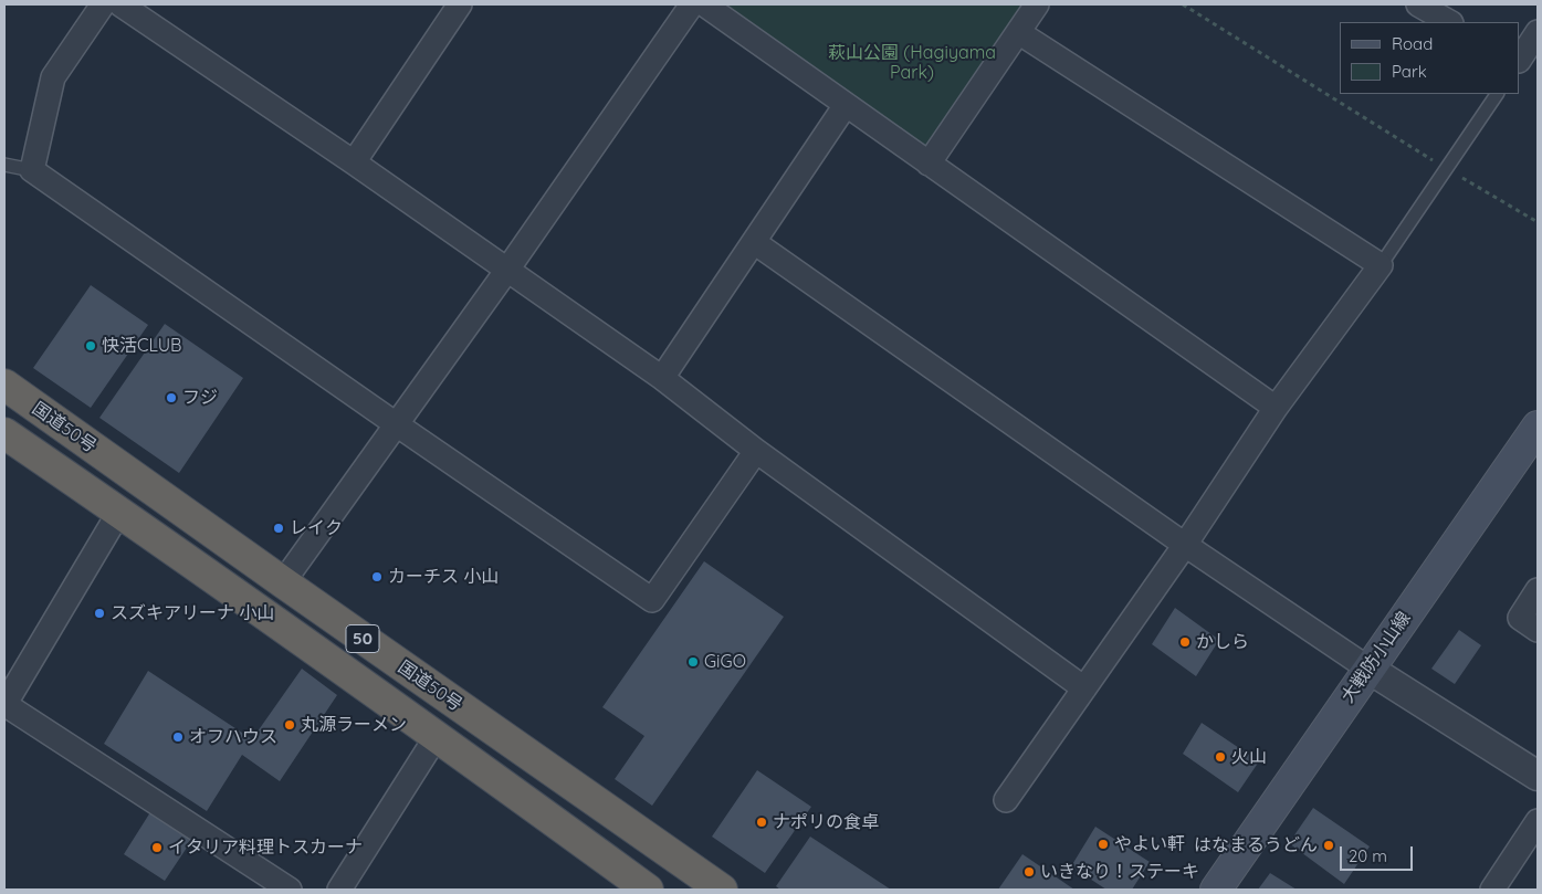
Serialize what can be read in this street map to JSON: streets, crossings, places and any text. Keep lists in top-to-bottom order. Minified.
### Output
{"streets":{"highway":["国道50号","50"],"main road":["大戦防小山線"]},"parks":["萩山公園 (Hagiyama Park)"],"places":["快活CLUB","フジ","レイク","カーチス 小山","スズキアリーナ 小山","かしら","GiGO","丸源ラーメン","オフハウス","火山","ナポリの食卓","やよい軒","はなまるうどん","イタリア料理トスカーナ","いきなり！ステーキ"],"legend":["Road","Park"],"scale_bar":"20 m"}
